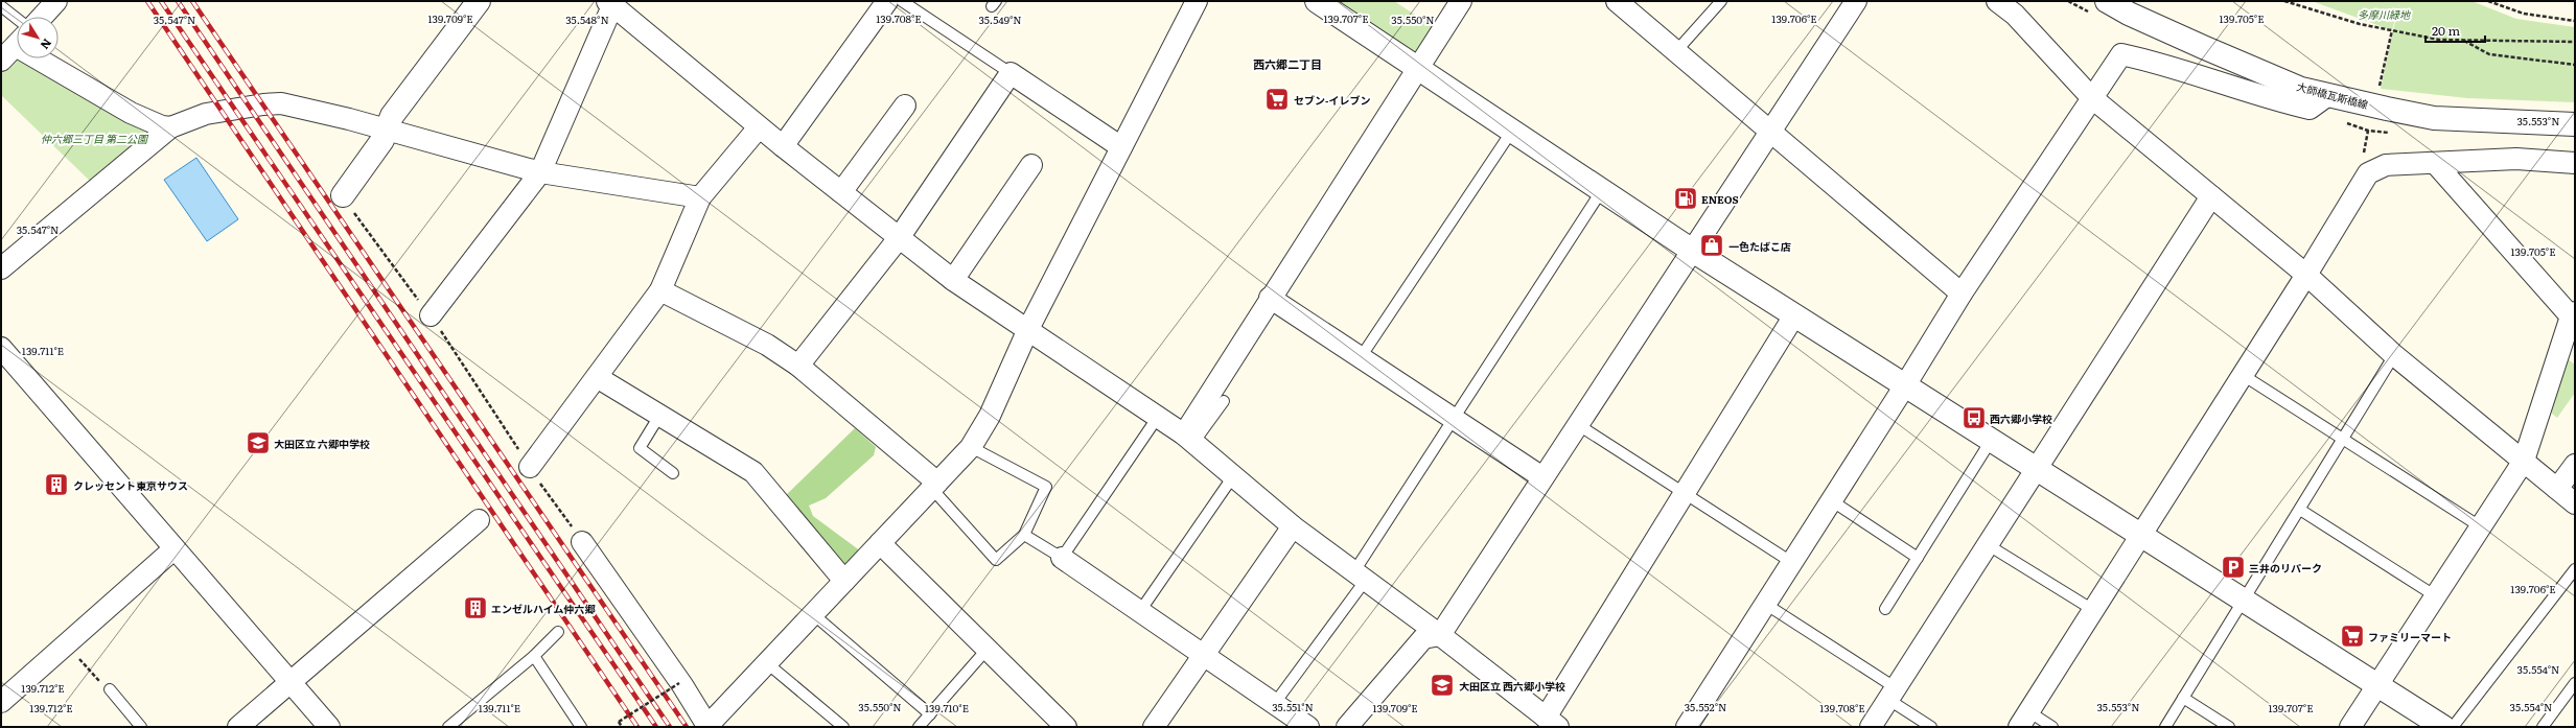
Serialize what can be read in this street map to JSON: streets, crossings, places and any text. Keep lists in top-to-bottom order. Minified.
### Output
{"streets":{"street":["大師橋瓦斯橋線"]},"districts":["西六郷二丁目"],"parks":["多摩川緑地","仲六郷三丁目 第二公園"],"places":{"supermarket":["セブン-イレブン","ファミリーマート"],"fuel station":["ENEOS"],"shop":["一色たばこ店"],"bus stop":["西六郷小学校"],"school or university":["大田区立 六郷中学校","大田区立 西六郷小学校"],"building":["クレッセント東京サウス","エンゼルハイム仲六郷"],"parking":["三井のリパーク"]},"scale_bar":"20 m","north":"bottom right","coordinates":["139.709°E","139.707°E","139.706°E","139.705°E","139.708°E","35.547°N","35.548°N","35.549°N","35.550°N","35.553°N","139.711°E","35.554°N","139.712°E","35.551°N","35.552°N","139.710°E"]}
